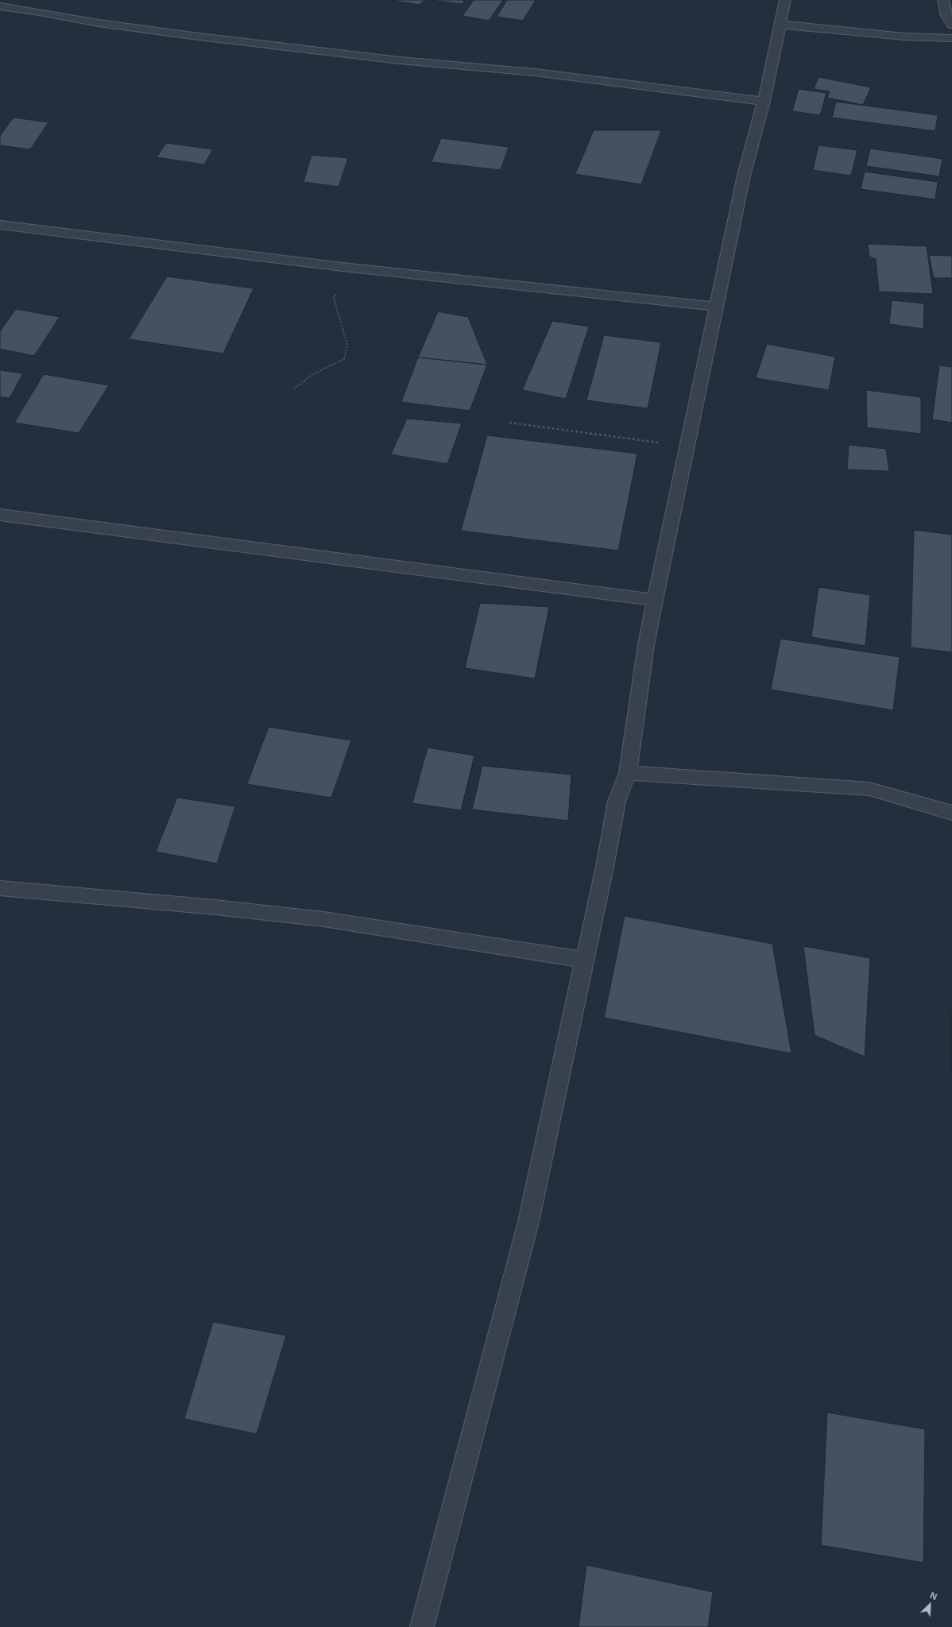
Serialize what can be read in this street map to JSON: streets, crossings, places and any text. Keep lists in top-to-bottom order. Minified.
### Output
{"north":"top right"}
